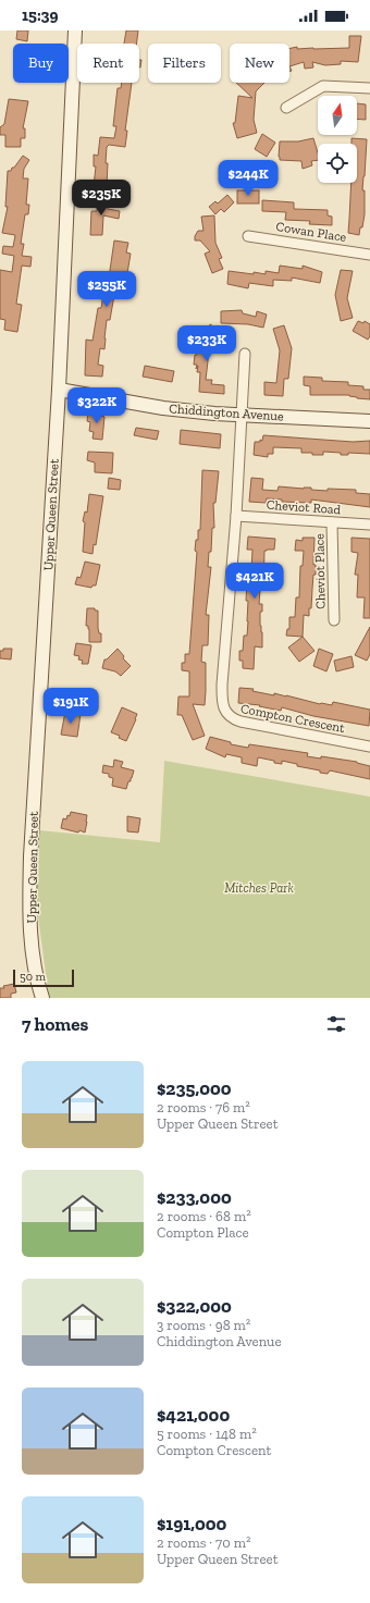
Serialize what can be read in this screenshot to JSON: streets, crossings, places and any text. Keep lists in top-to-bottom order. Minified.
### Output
{"streets":{"street":["Cowan Place","Chiddington Avenue","Cheviot Road","Upper Queen Street","Cheviot Place","Compton Crescent"]},"crossings":[["Chiddington Avenue","Upper Queen Street"],["Chiddington Avenue","Compton Crescent"],["Cheviot Road","Cheviot Place"],["Cheviot Road","Compton Crescent"]],"parks":["Mitches Park"],"scale_bar":"50 m","north":"top","page":{"status":"15:39","chip":["Buy","Rent","Filters","New"],"price":["$244K","$235K","$255K","$233K","$322K","$421K","$191K"],"scale":"50 m","heading":"7 homes","list":[{"name":"$235,000","note":"2 rooms · 76 m² · Upper Queen Street"},{"name":"$233,000","note":"2 rooms · 68 m² · Compton Place"},{"name":"$322,000","note":"3 rooms · 98 m² · Chiddington Avenue"},{"name":"$421,000","note":"5 rooms · 148 m² · Compton Crescent"},{"name":"$191,000","note":"2 rooms · 70 m² · Upper Queen Street"}]}}
